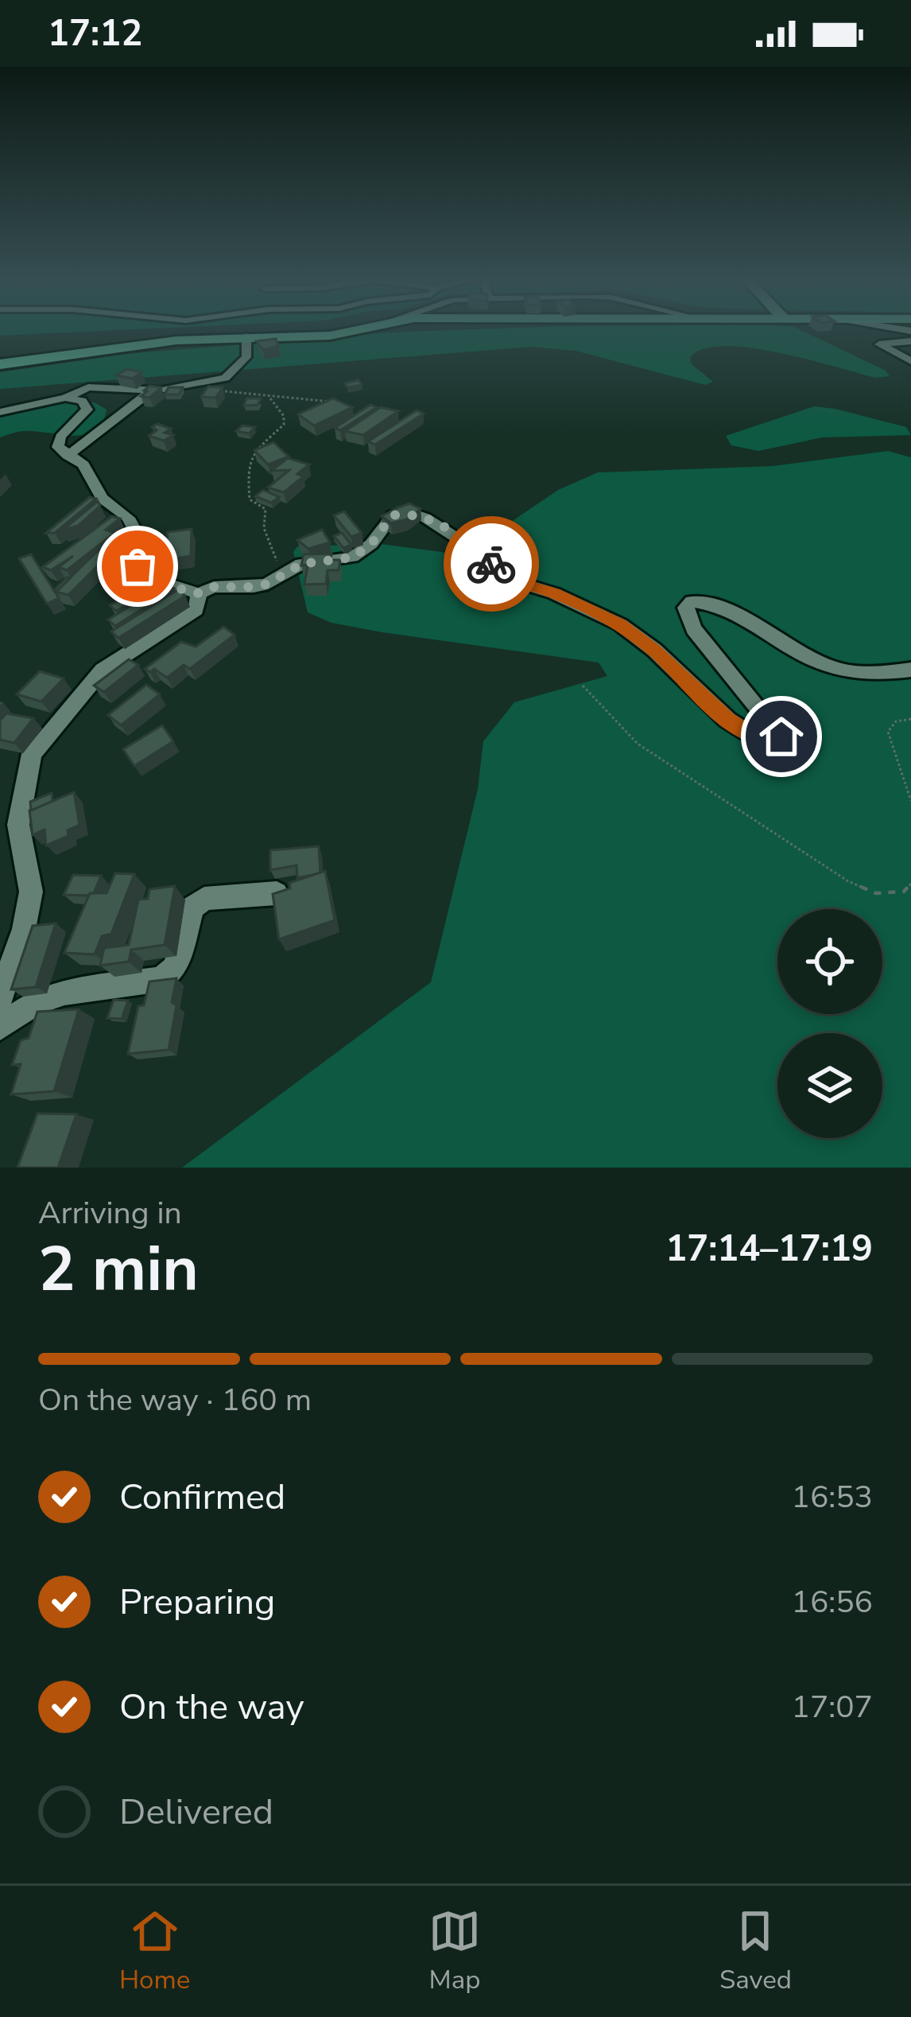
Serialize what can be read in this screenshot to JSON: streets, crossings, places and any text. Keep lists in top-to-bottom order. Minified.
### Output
{"page":{"status":"17:12","heading":["2 min","Arriving in","17:14–17:19"],"bar":"On the way · 160 m","list":[["Confirmed","16:53"],["Preparing","16:56"],["On the way","17:07"],"Delivered"],"tabs":["Home","Map","Saved"]}}
